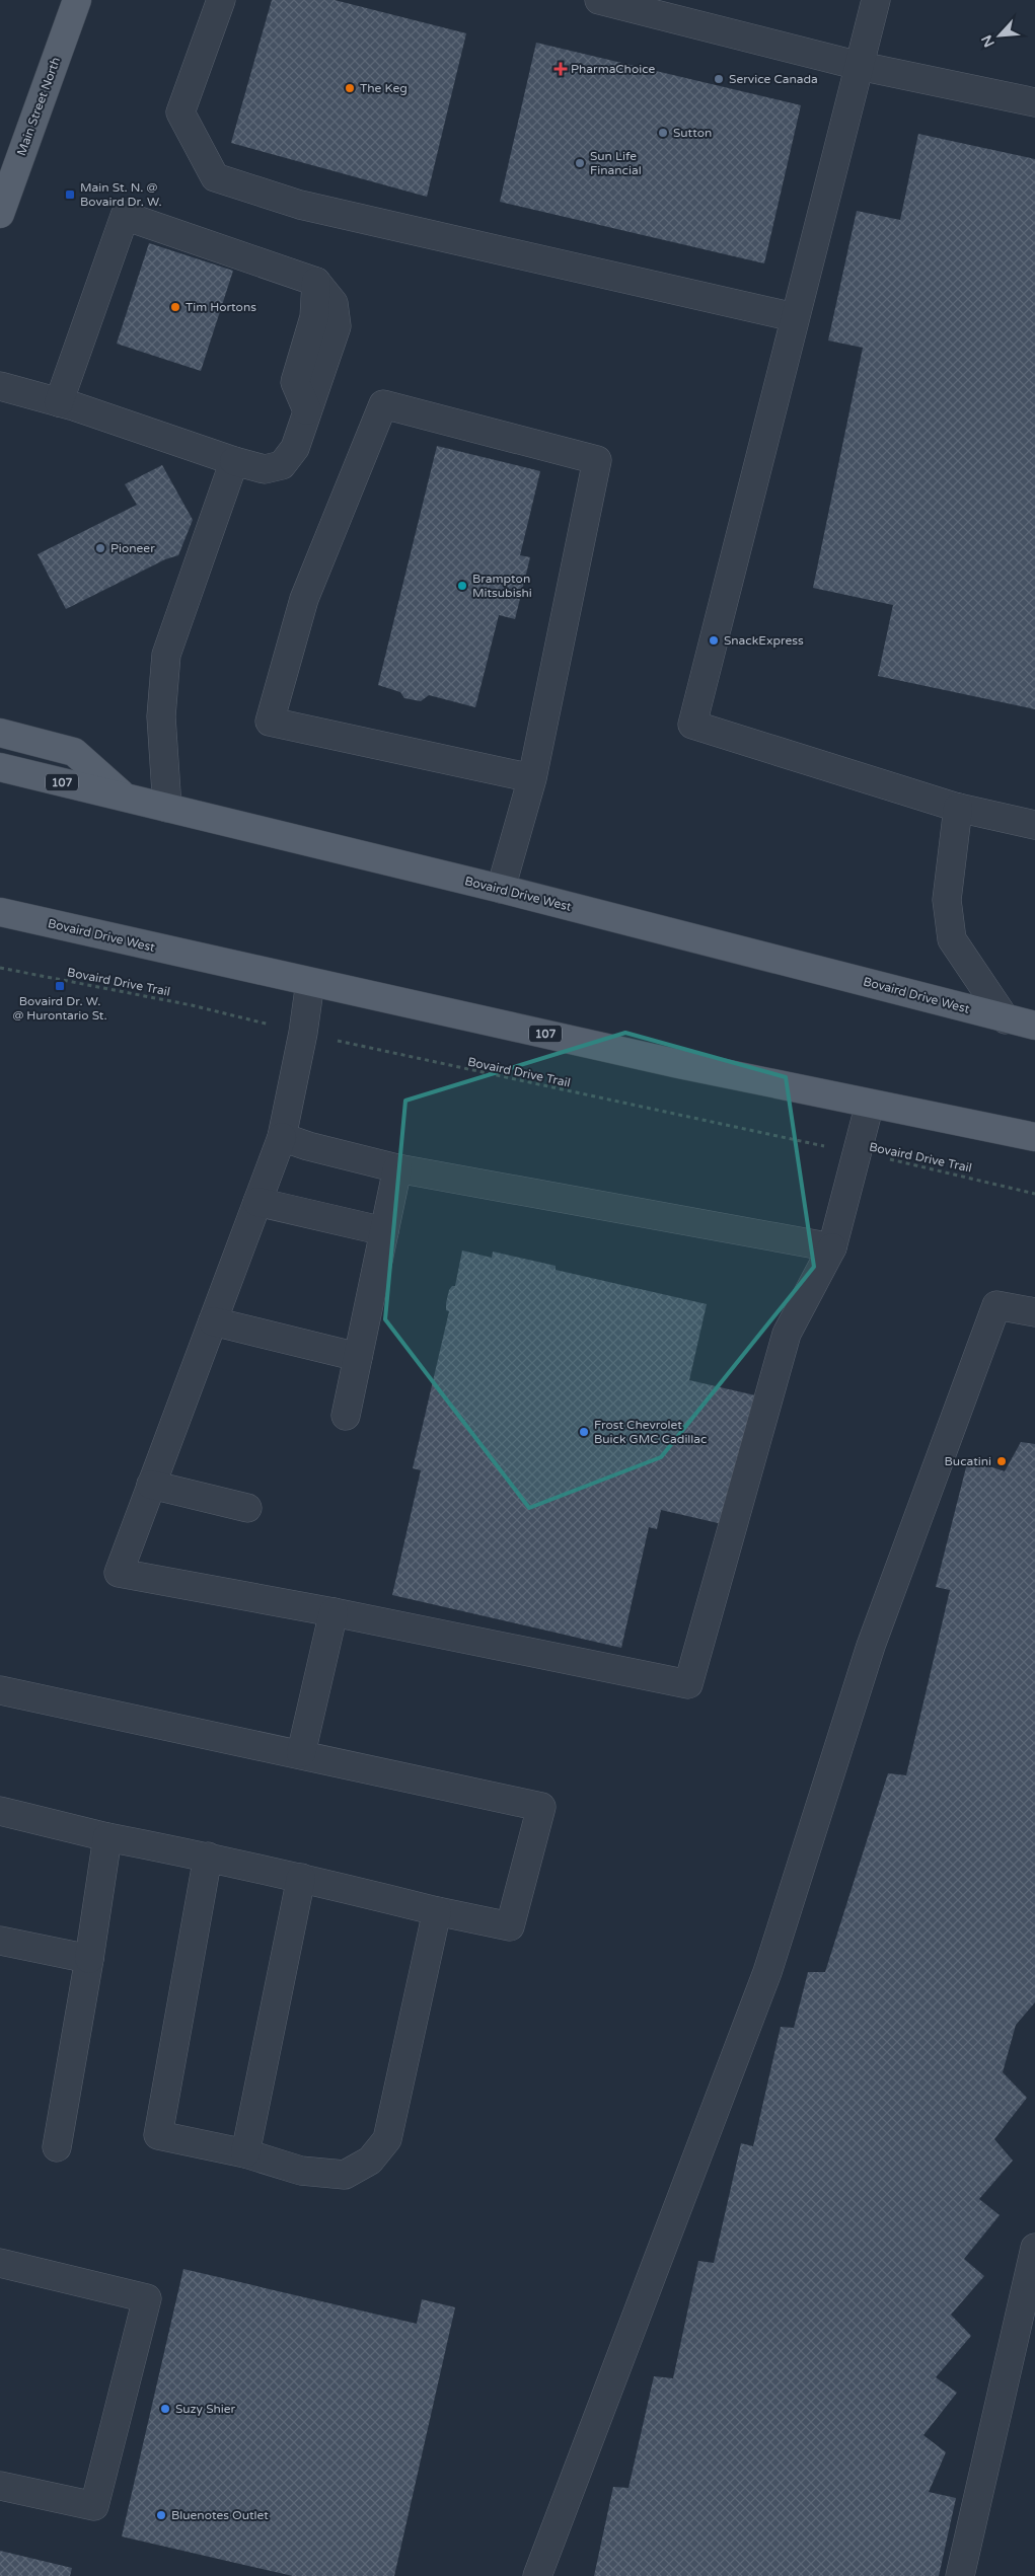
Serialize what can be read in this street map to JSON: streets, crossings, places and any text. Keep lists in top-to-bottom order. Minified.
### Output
{"streets":{"main road":["Main Street North","107","Bovaird Drive West"],"path":["Bovaird Drive Trail"]},"places":{"health":["PharmaChoice"],"other":["Service Canada","The Keg","Sutton","Sun Life Financial","Tim Hortons","Pioneer","Brampton Mitsubishi","SnackExpress","Frost Chevrolet Buick GMC Cadillac","Bucatini","Suzy Shier","Bluenotes Outlet"],"transit":["Main St. N. @ Bovaird Dr. W.","Bovaird Dr. W. @ Hurontario St."]},"north":"bottom left"}
